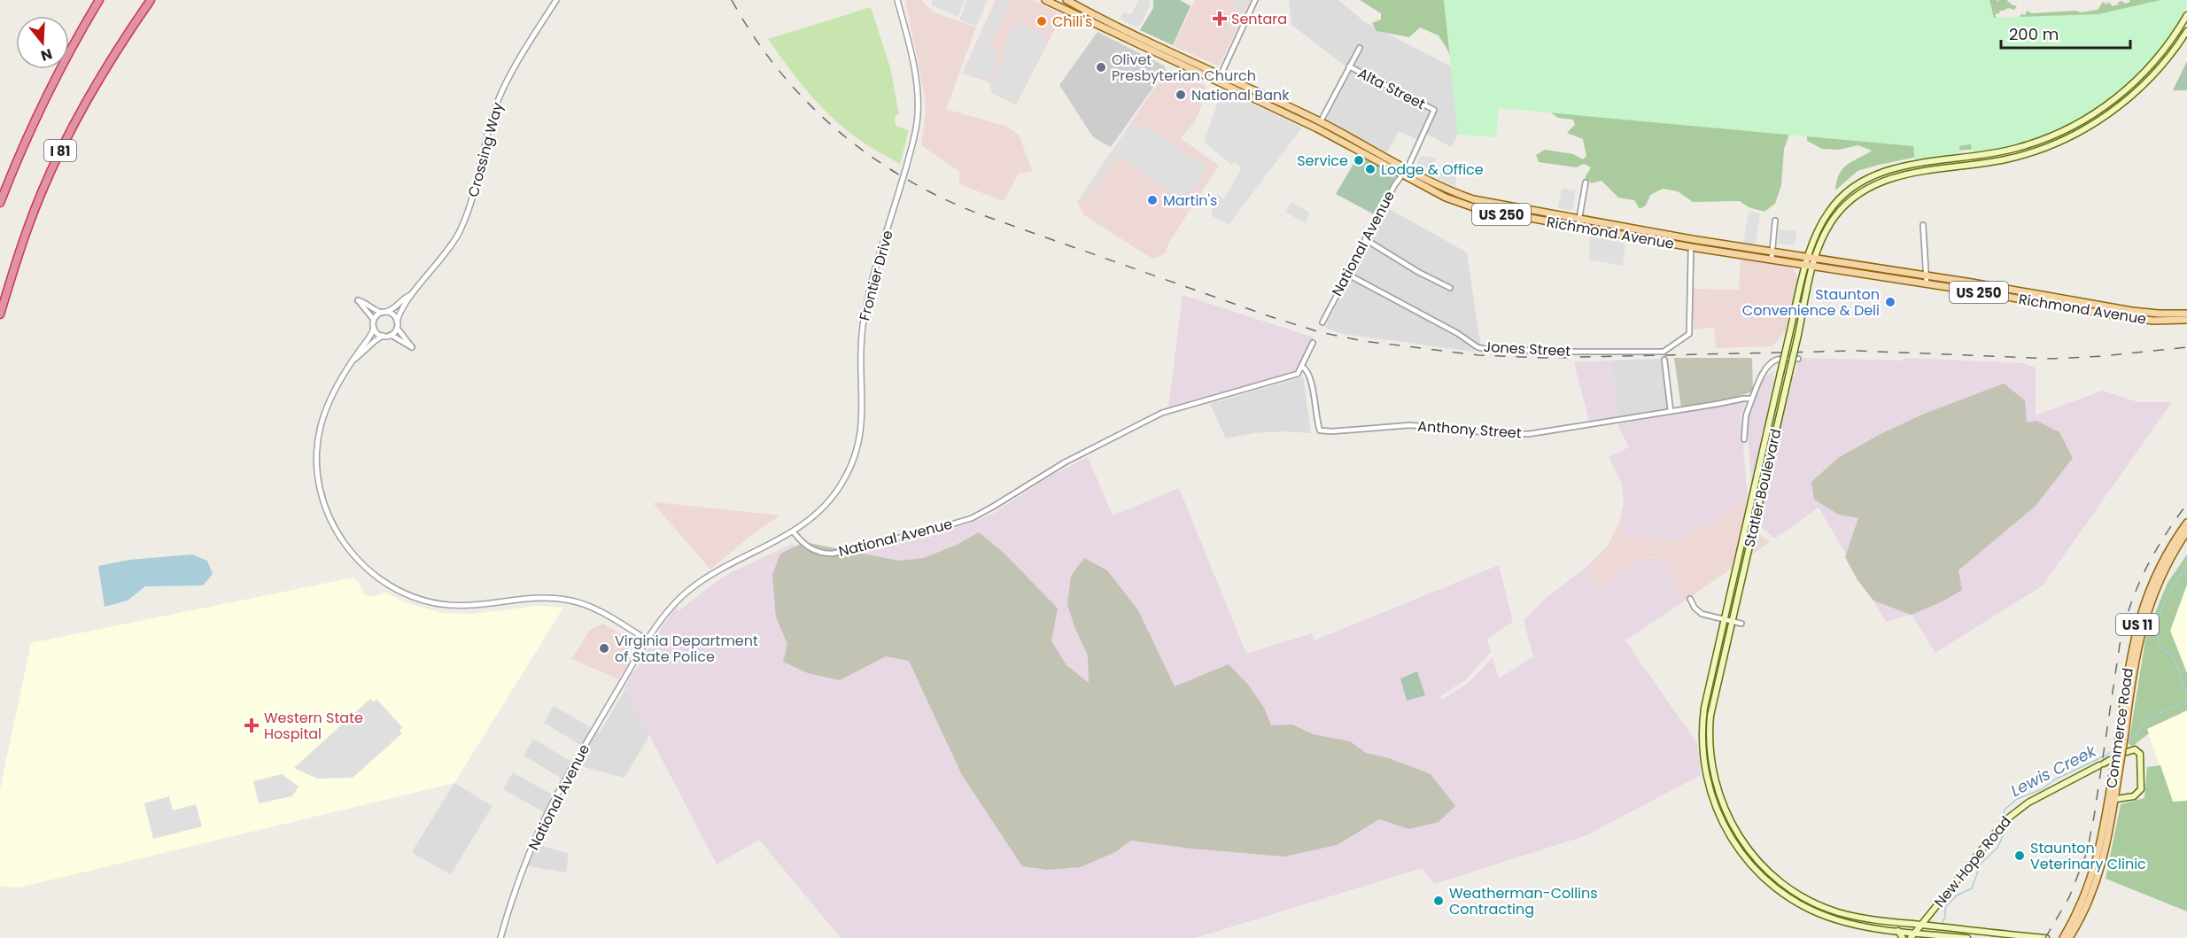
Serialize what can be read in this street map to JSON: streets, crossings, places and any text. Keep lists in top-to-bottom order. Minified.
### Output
{"streets":{"highway":["I 81"],"main road":["US 250","Richmond Avenue","Statler Boulevard","US 11","Commerce Road","New Hope Road"],"street":["Alta Street","Crossing Way","National Avenue","Frontier Drive","Jones Street","Anthony Street"]},"crossings":[["Alta Street","National Avenue"],["Richmond Avenue","National Avenue"],["Richmond Avenue","Jones Street"],["Richmond Avenue","Statler Boulevard"],["National Avenue","Frontier Drive"],["National Avenue","Jones Street"],["National Avenue","Anthony Street"],["Statler Boulevard","New Hope Road"]],"water":["Lewis Creek"],"places":{"health":["Sentara","Western State Hospital"],"other":["Chili's","Olivet Presbyterian Church","National Bank","Service","Lodge & Office","Martin's","Staunton Convenience & Deli","Virginia Department of State Police","Staunton Veterinary Clinic","Weatherman-Collins Contracting"]},"scale_bar":"200 m","north":"bottom"}
